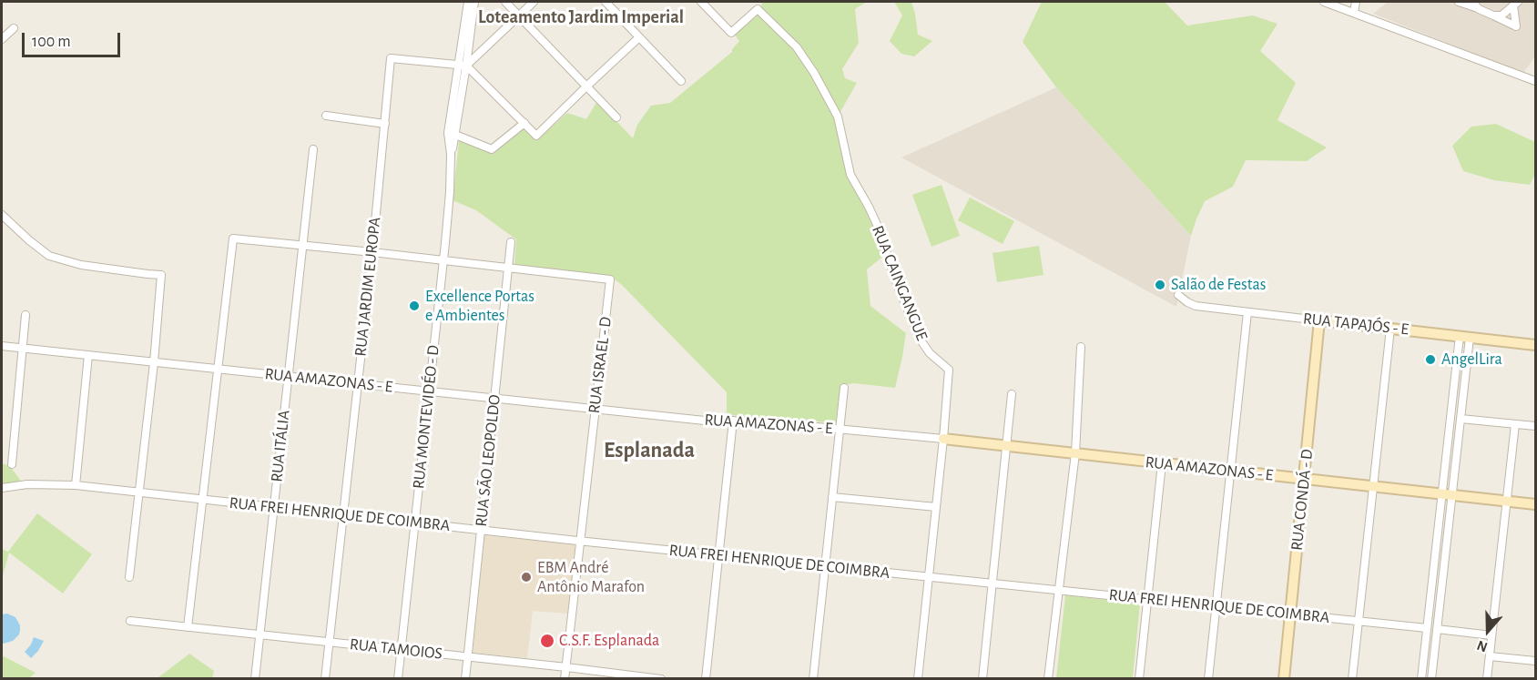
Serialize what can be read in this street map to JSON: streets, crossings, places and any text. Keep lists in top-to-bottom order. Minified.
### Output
{"streets":{"street":["RUA CAINGANGUE","RUA JARDIM EUROPA","RUA TAPAJÓS - E","RUA ISRAEL - D","RUA AMAZONAS - E","RUA MONTEVIDÉO - D","RUA ITÁLIA","RUA SÃO LEOPOLDO","RUA CONDÁ - D","RUA FREI HENRIQUE DE COIMBRA","RUA TAMOIOS"]},"crossings":[["RUA CAINGANGUE","RUA AMAZONAS - E"],["RUA CAINGANGUE","RUA FREI HENRIQUE DE COIMBRA"],["RUA JARDIM EUROPA","RUA AMAZONAS - E"],["RUA JARDIM EUROPA","RUA MONTEVIDÉO - D"],["RUA JARDIM EUROPA","RUA FREI HENRIQUE DE COIMBRA"],["RUA JARDIM EUROPA","RUA TAMOIOS"],["RUA TAPAJÓS - E","RUA CONDÁ - D"],["RUA ISRAEL - D","RUA AMAZONAS - E"],["RUA ISRAEL - D","RUA SÃO LEOPOLDO"],["RUA ISRAEL - D","RUA FREI HENRIQUE DE COIMBRA"],["RUA ISRAEL - D","RUA TAMOIOS"],["RUA AMAZONAS - E","RUA MONTEVIDÉO - D"],["RUA AMAZONAS - E","RUA ITÁLIA"],["RUA AMAZONAS - E","RUA SÃO LEOPOLDO"],["RUA AMAZONAS - E","RUA CONDÁ - D"],["RUA MONTEVIDÉO - D","RUA FREI HENRIQUE DE COIMBRA"],["RUA MONTEVIDÉO - D","RUA TAMOIOS"],["RUA ITÁLIA","RUA FREI HENRIQUE DE COIMBRA"],["RUA ITÁLIA","RUA TAMOIOS"],["RUA SÃO LEOPOLDO","RUA FREI HENRIQUE DE COIMBRA"],["RUA SÃO LEOPOLDO","RUA TAMOIOS"],["RUA CONDÁ - D","RUA FREI HENRIQUE DE COIMBRA"]],"districts":["Loteamento Jardim Imperial","Esplanada"],"places":["Salão de Festas","Excellence Portas e Ambientes","AngelLira","EBM André Antônio Marafon","C.S.F. Esplanada"],"scale_bar":"100 m","north":"bottom"}
